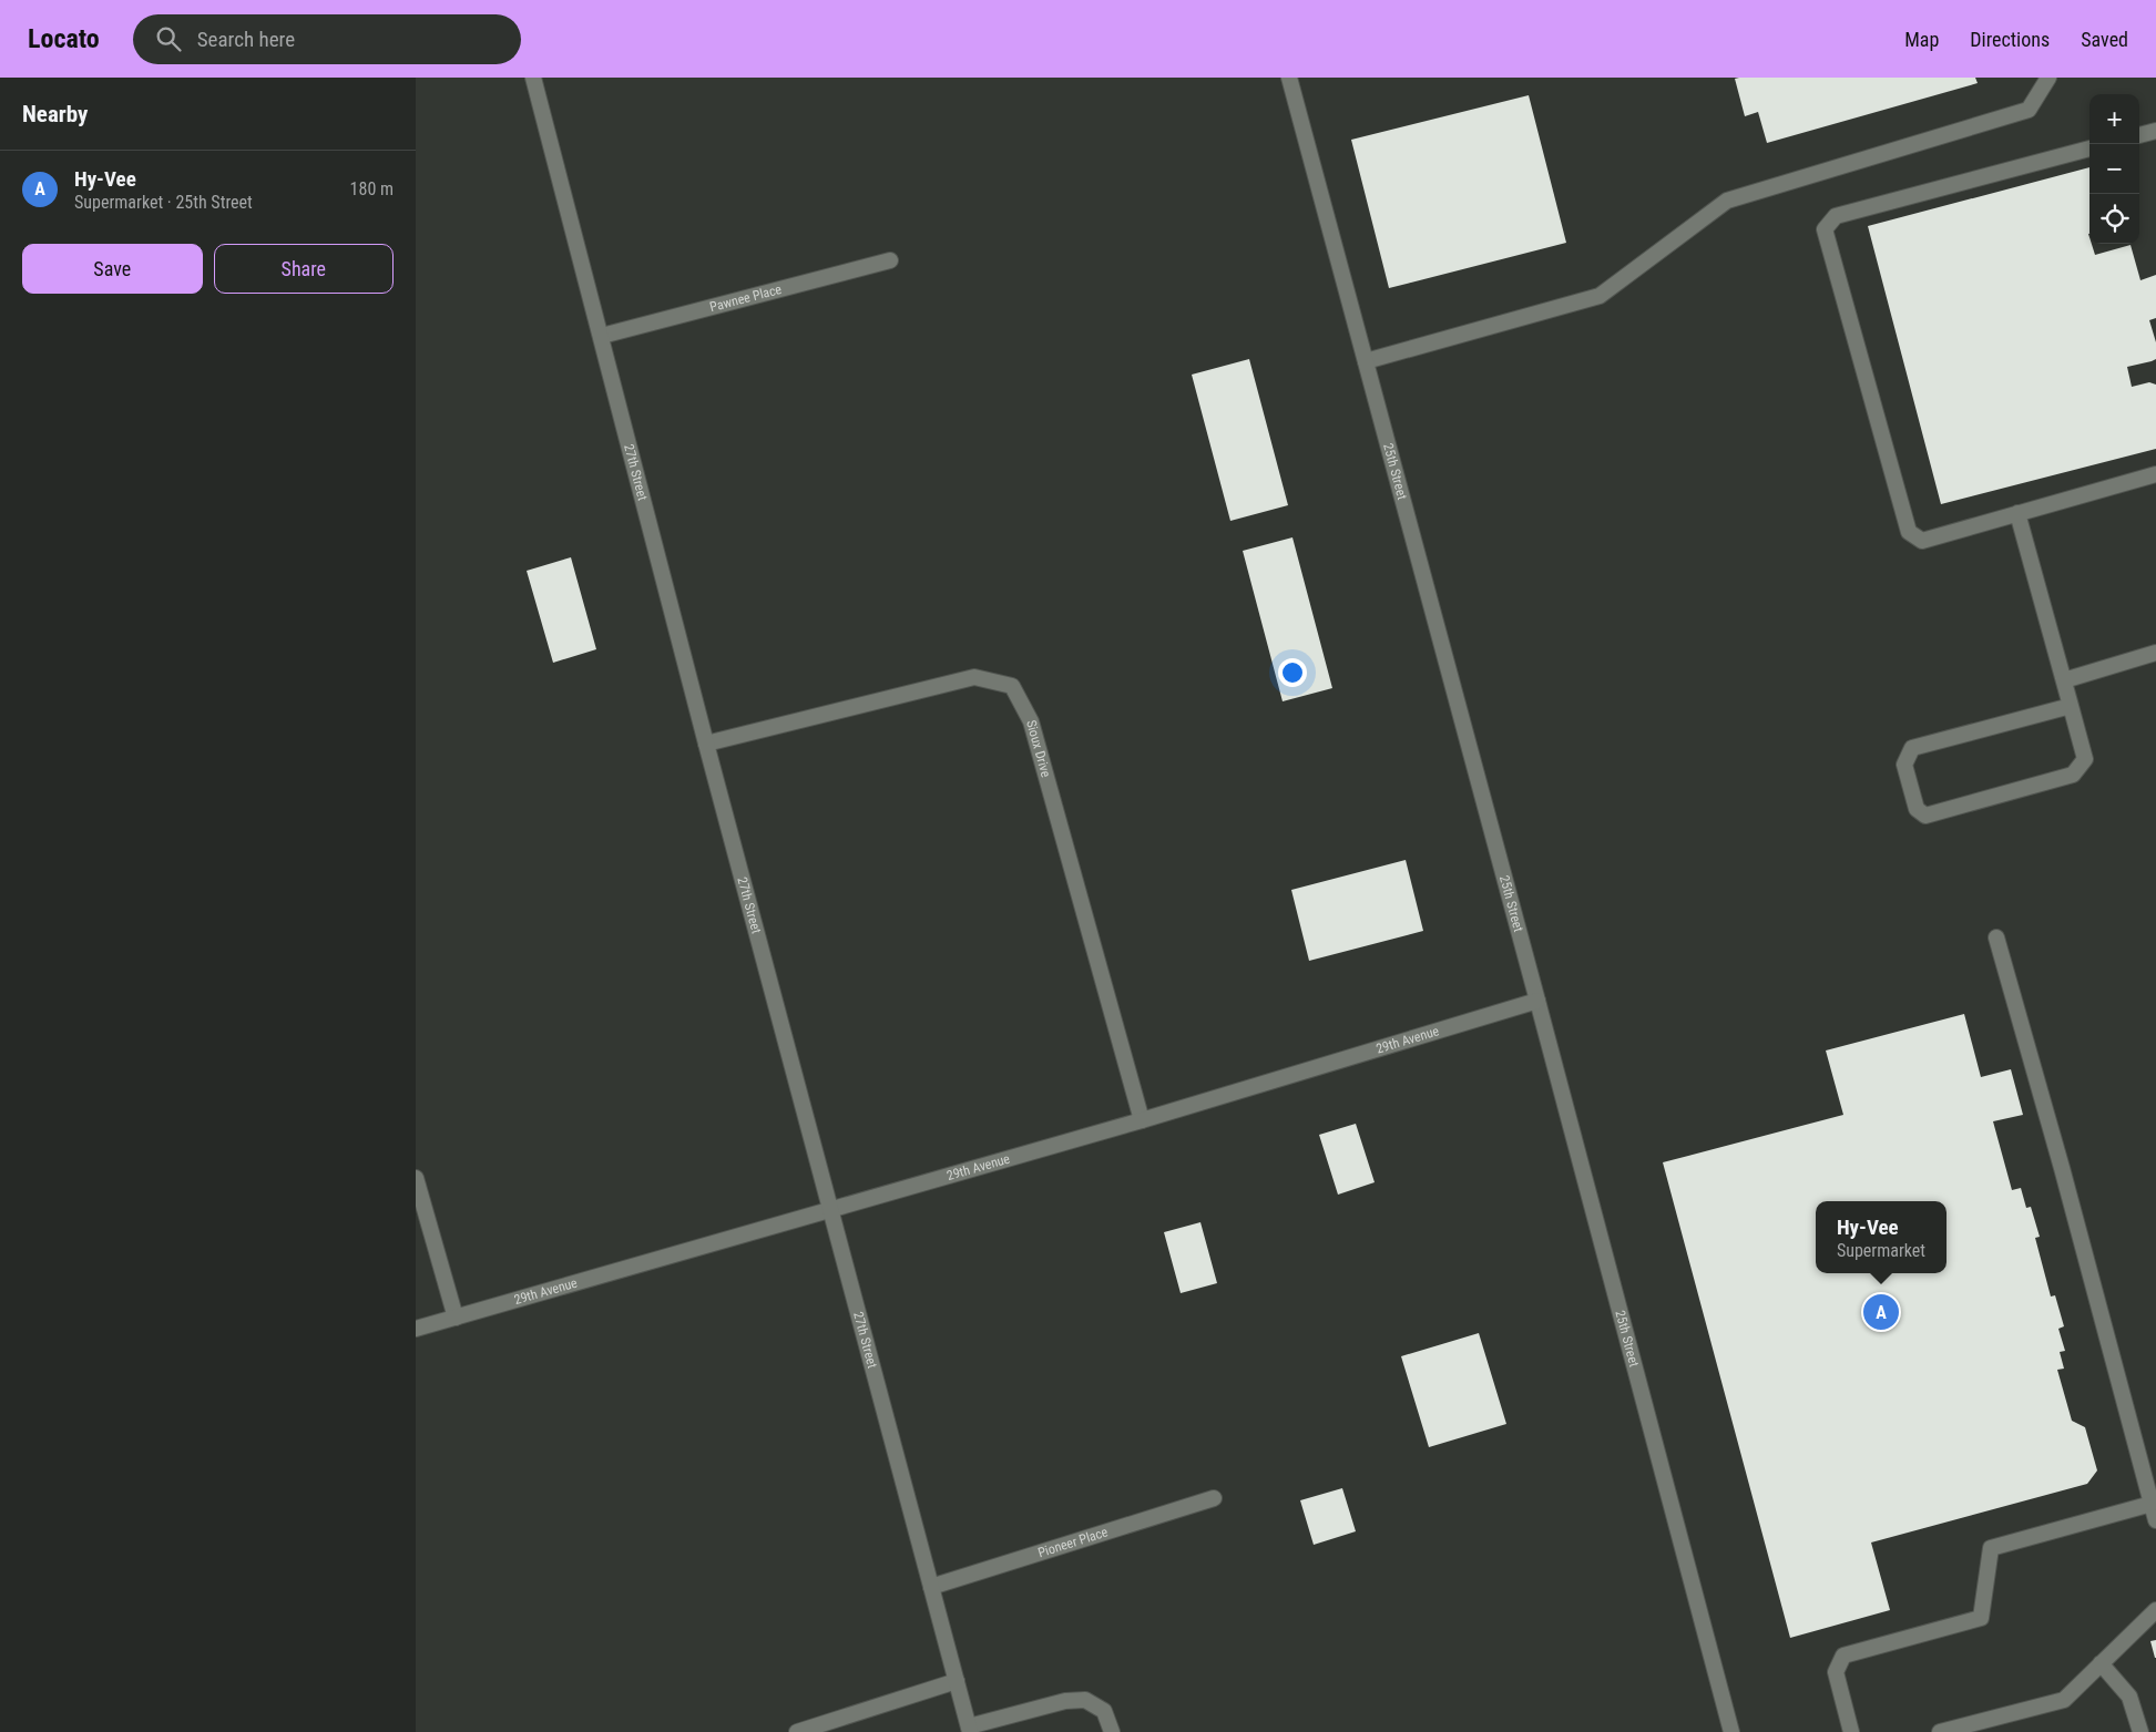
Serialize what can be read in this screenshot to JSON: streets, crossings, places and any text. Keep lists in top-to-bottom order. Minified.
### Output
{"streets":{"street":["Pawnee Place","27th Street","25th Street","Sioux Drive","29th Avenue","Pioneer Place"]},"crossings":[["Pawnee Place","27th Street"],["27th Street","Sioux Drive"],["27th Street","29th Avenue"],["27th Street","Pioneer Place"],["25th Street","29th Avenue"],["Sioux Drive","29th Avenue"]],"page":{"header":"Locato","search":"Search here","nav":["Map","Directions","Saved"],"heading":"Nearby","map_buttons":["+","−"],"list":[{"mark":"A","name":"Hy-Vee","note":"Supermarket · 25th Street","value":"180 m"}],"buttons":["Save","Share"],"popup":["Hy-Vee","Supermarket"],"pins":"A"}}
